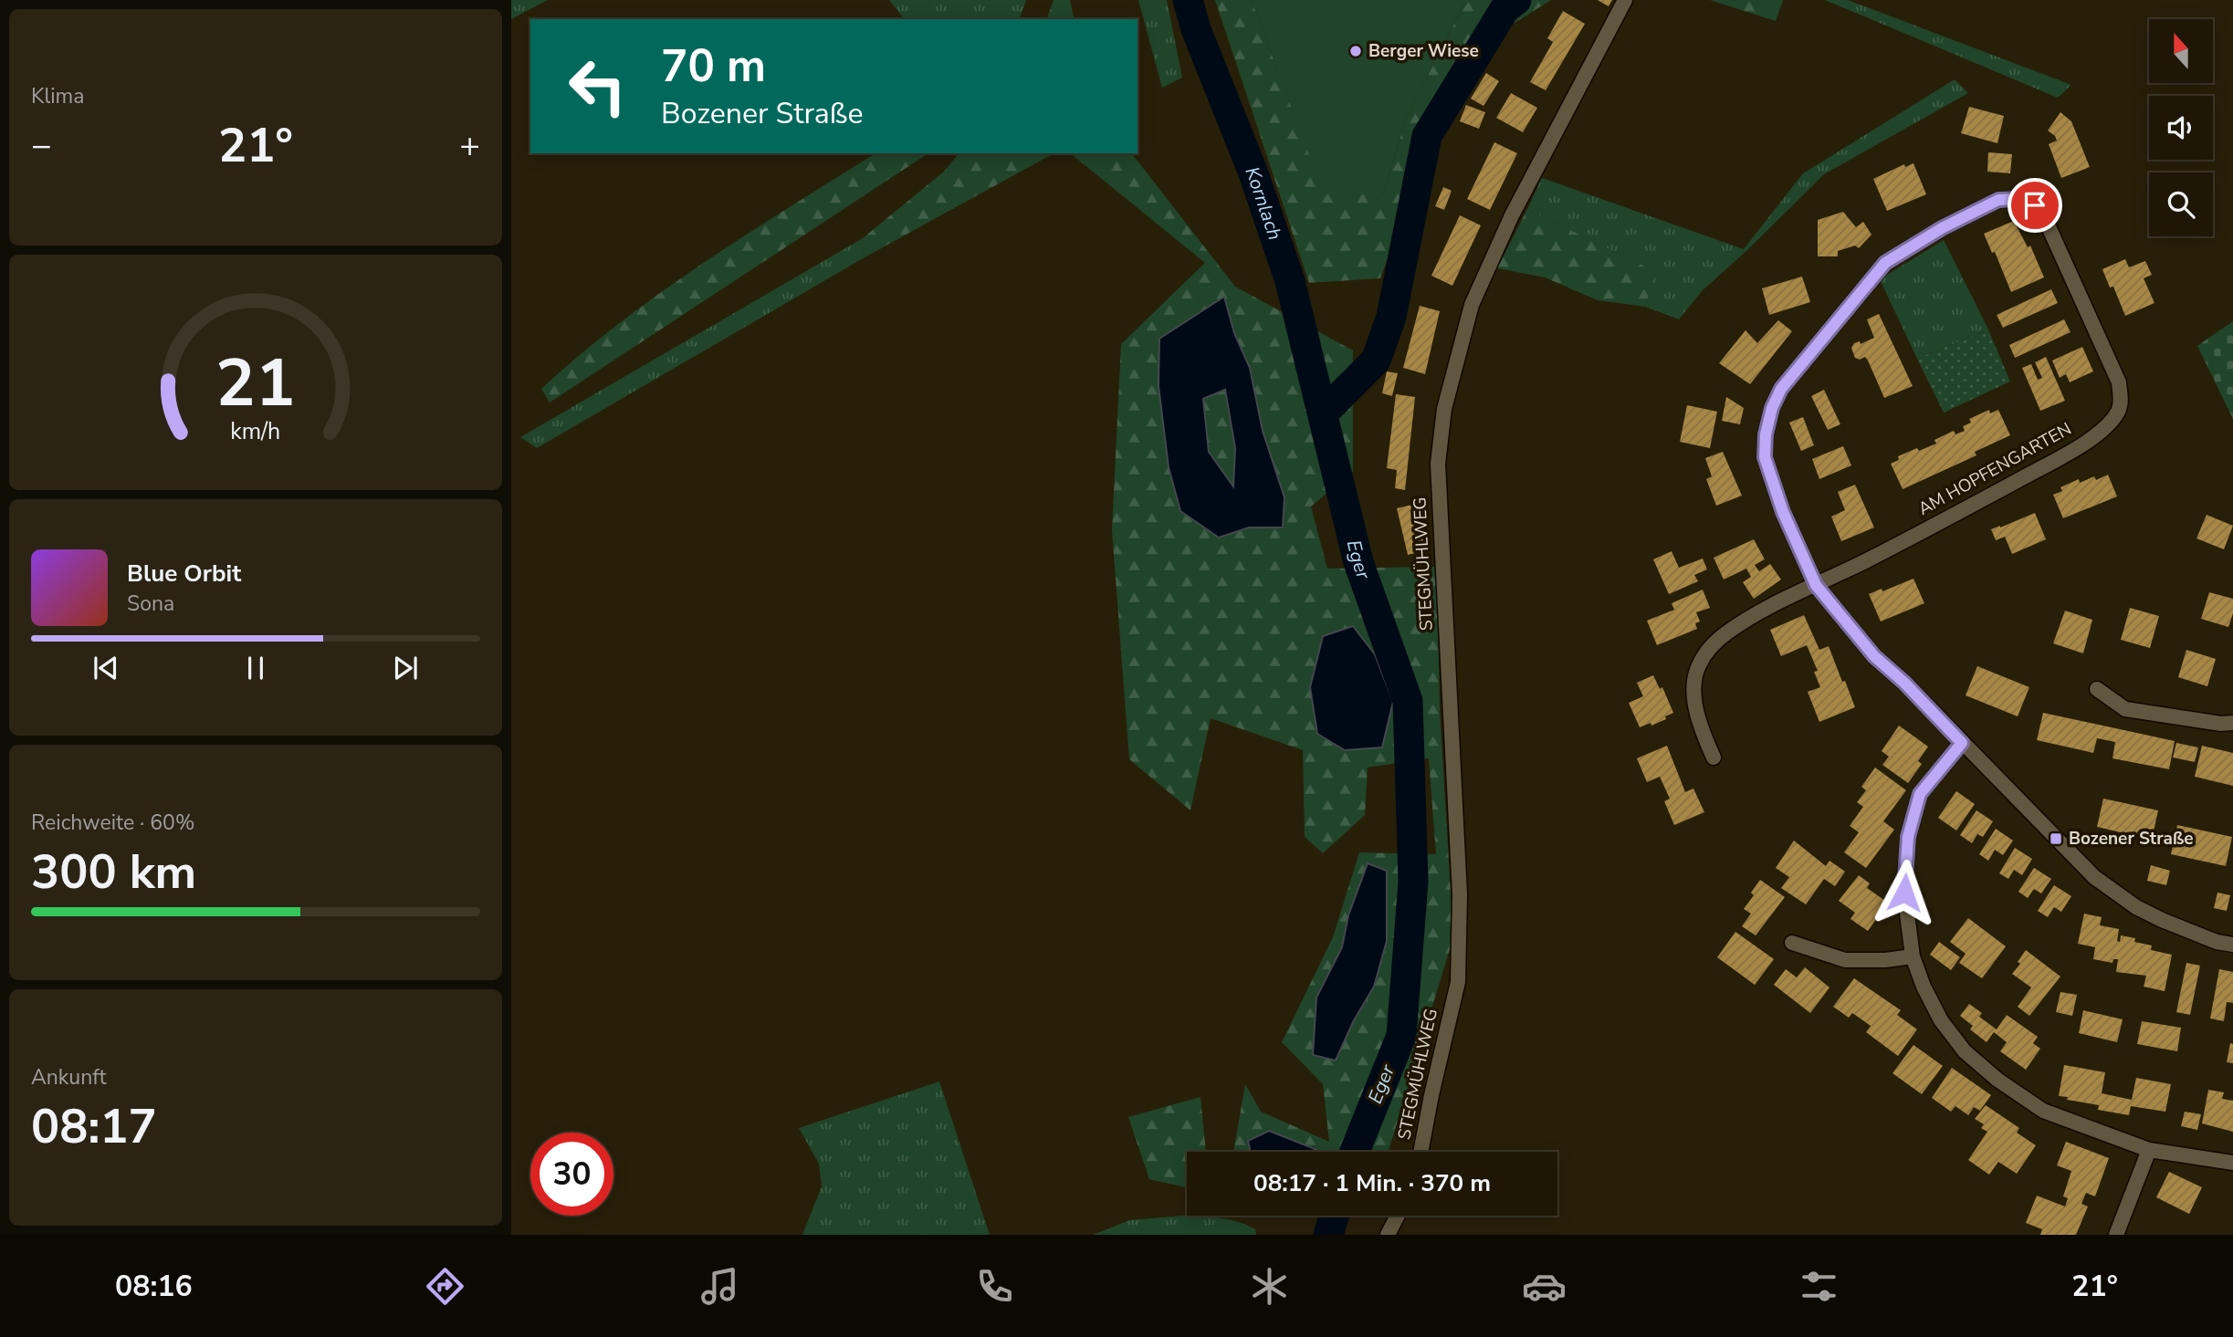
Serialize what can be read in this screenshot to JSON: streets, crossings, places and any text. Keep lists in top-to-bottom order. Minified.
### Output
{"streets":{"street":["AM HOPFENGARTEN","STEGMÜHLWEG"]},"water":["Kornlach","Eger"],"places":{"other":["Berger Wiese"],"transit":["Bozener Straße"]},"north":"top","page":{"tile":["Klima",["Reichweite · 60%","300 km"],["Ankunft","08:17"]],"turn":["70 m","Bozener Straße"],"heat":["−","21°","+"],"song":["Blue Orbit","Sona"],"limit":"30","trip":"08:17 · 1 Min. · 370 m","tabs":["08:16","21°"],"gauge":["21","km/h"]}}
